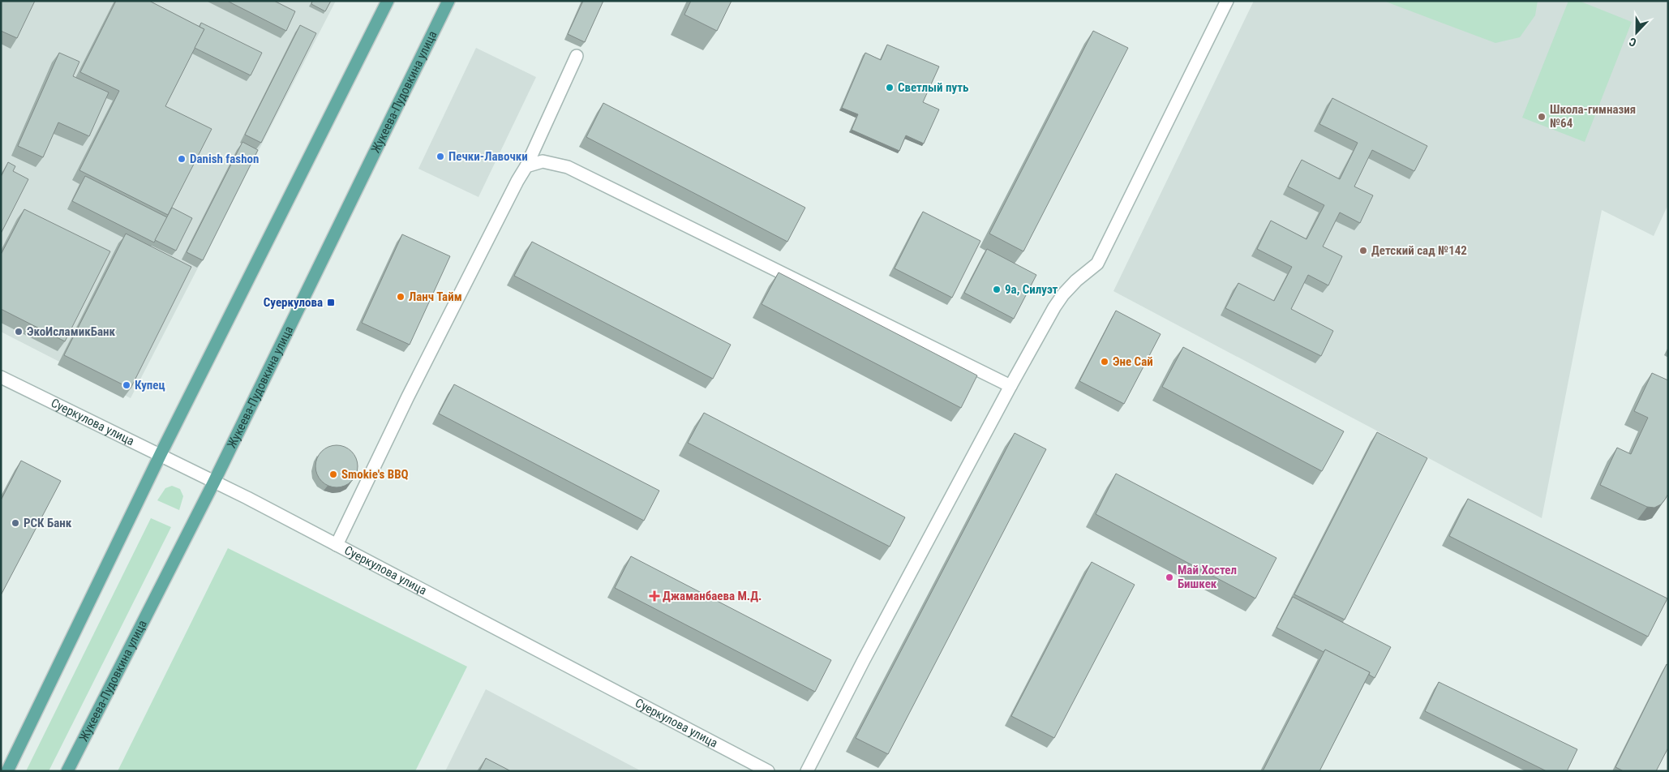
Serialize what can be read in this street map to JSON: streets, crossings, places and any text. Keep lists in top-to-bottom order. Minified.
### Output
{"streets":{"main road":["Жукеева-Пудовкина улица"],"street":["Суеркулова улица"]},"crossings":[["Жукеева-Пудовкина улица","Суеркулова улица"]],"places":{"other":["Светлый путь","Школа-гимназия №64","Печки-Лавочки","Danish fashon","Детский сад №142","9а, Силуэт","Ланч Тайм","ЭкоИсламикБанк","Эне Сай","Купец","Smokie's BBQ","РСК Банк","Май Хостел Бишкек"],"transit":["Суеркулова"],"health":["Джаманбаева М.Д."]},"north":"bottom"}
